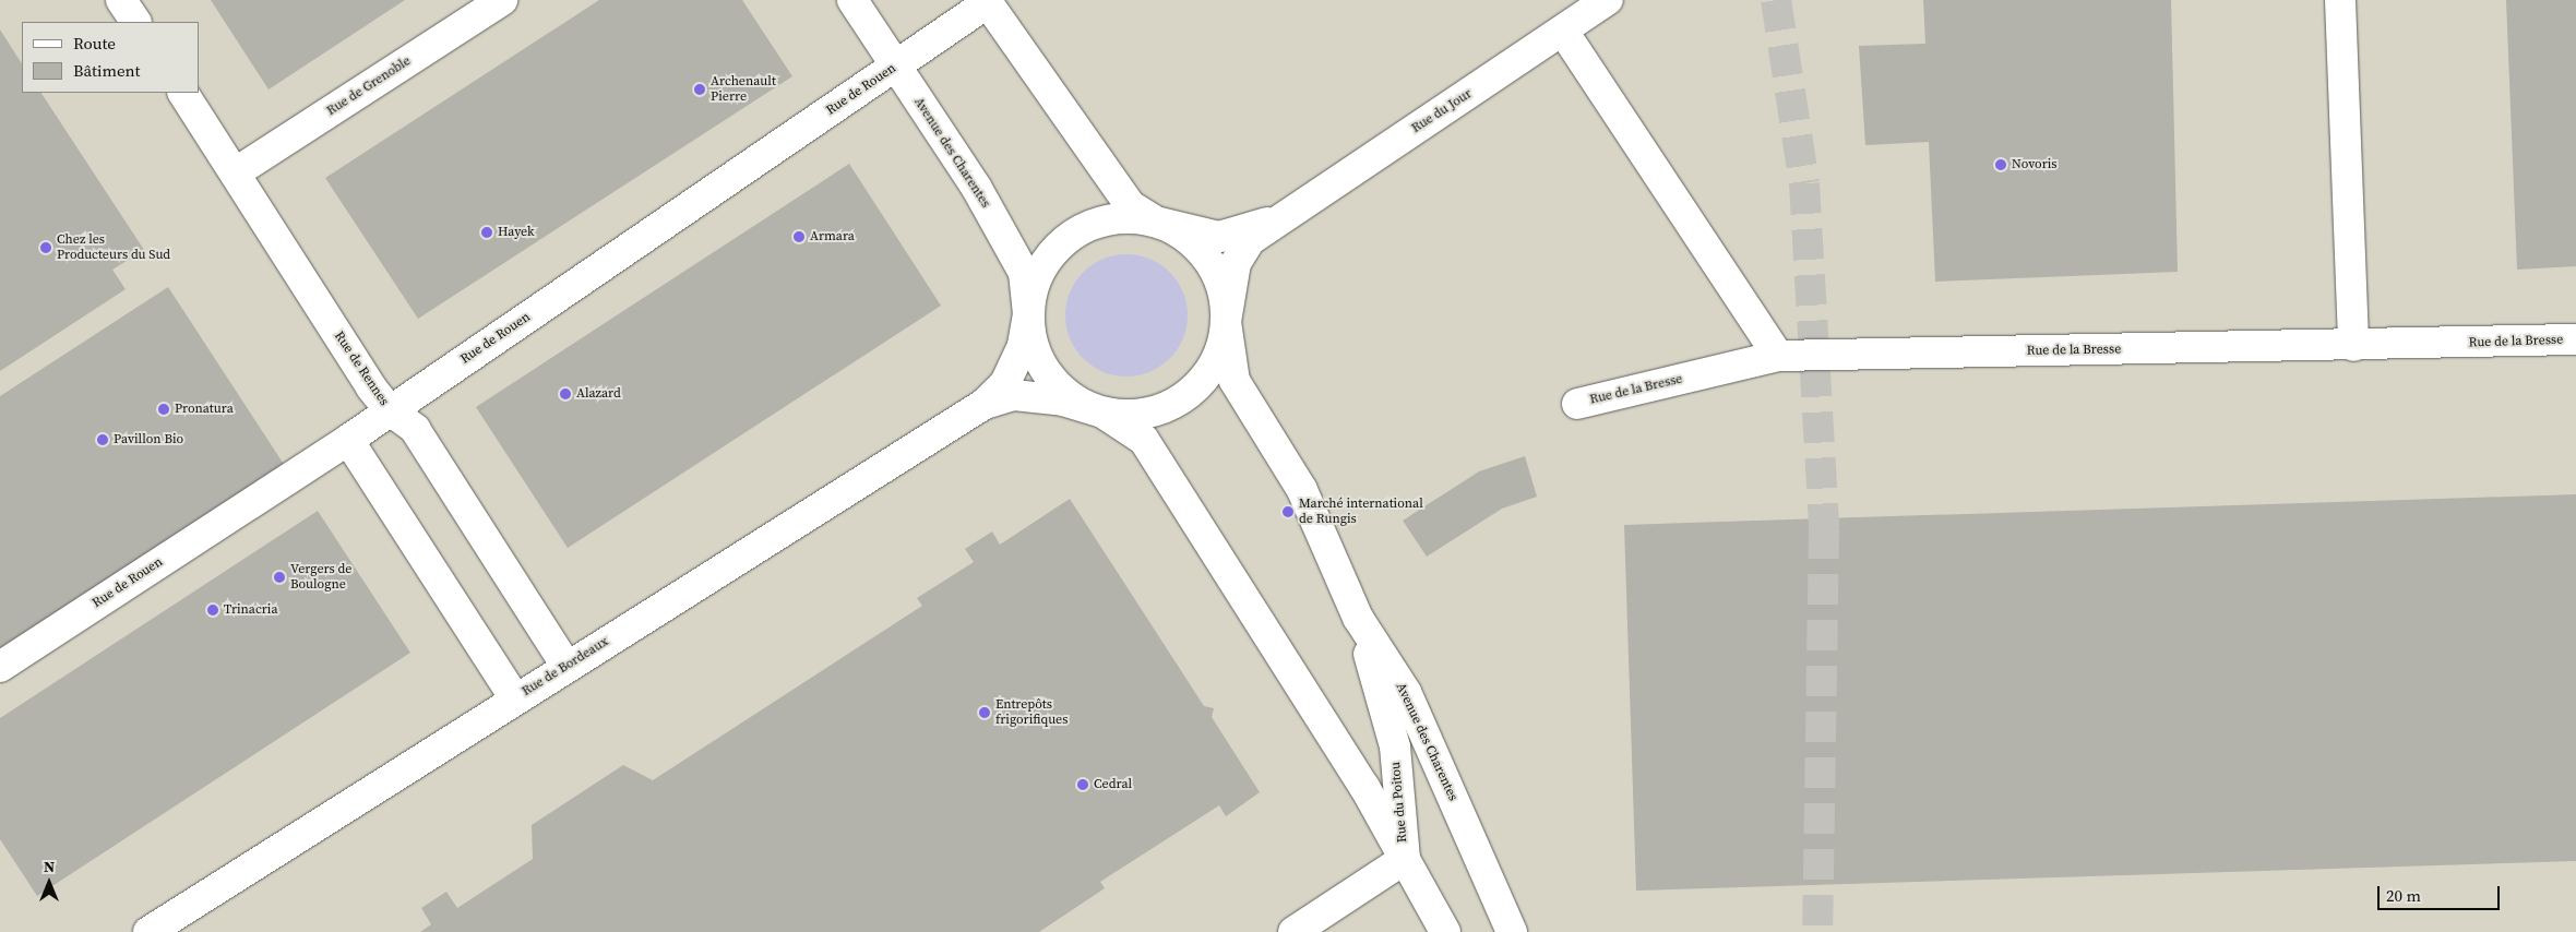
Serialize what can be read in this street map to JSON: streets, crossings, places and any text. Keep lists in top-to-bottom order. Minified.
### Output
{"streets":{"street":["Rue de Grenoble","Rue de Rouen","Rue du Jour","Avenue des Charentes","Rue de la Bresse","Rue de Rennes","Rue de Bordeaux","Rue du Poitou"]},"crossings":[["Rue de Grenoble","Rue de Rennes"],["Rue de Rouen","Avenue des Charentes"],["Rue de Rouen","Rue de Rennes"],["Rue du Jour","Avenue des Charentes"],["Rue du Jour","Rue de Bordeaux"],["Avenue des Charentes","Rue de Bordeaux"],["Avenue des Charentes","Rue du Poitou"],["Rue de Rennes","Rue de Bordeaux"]],"places":["Archenault Pierre","Novoris","Hayek","Armara","Chez les Producteurs du Sud","Alazard","Pronatura","Pavillon Bio","Marché international de Rungis","Vergers de Boulogne","Trinacria","Entrepôts frigorifiques","Cedral"],"legend":["Route","Bâtiment"],"scale_bar":"20 m","north":"top"}
